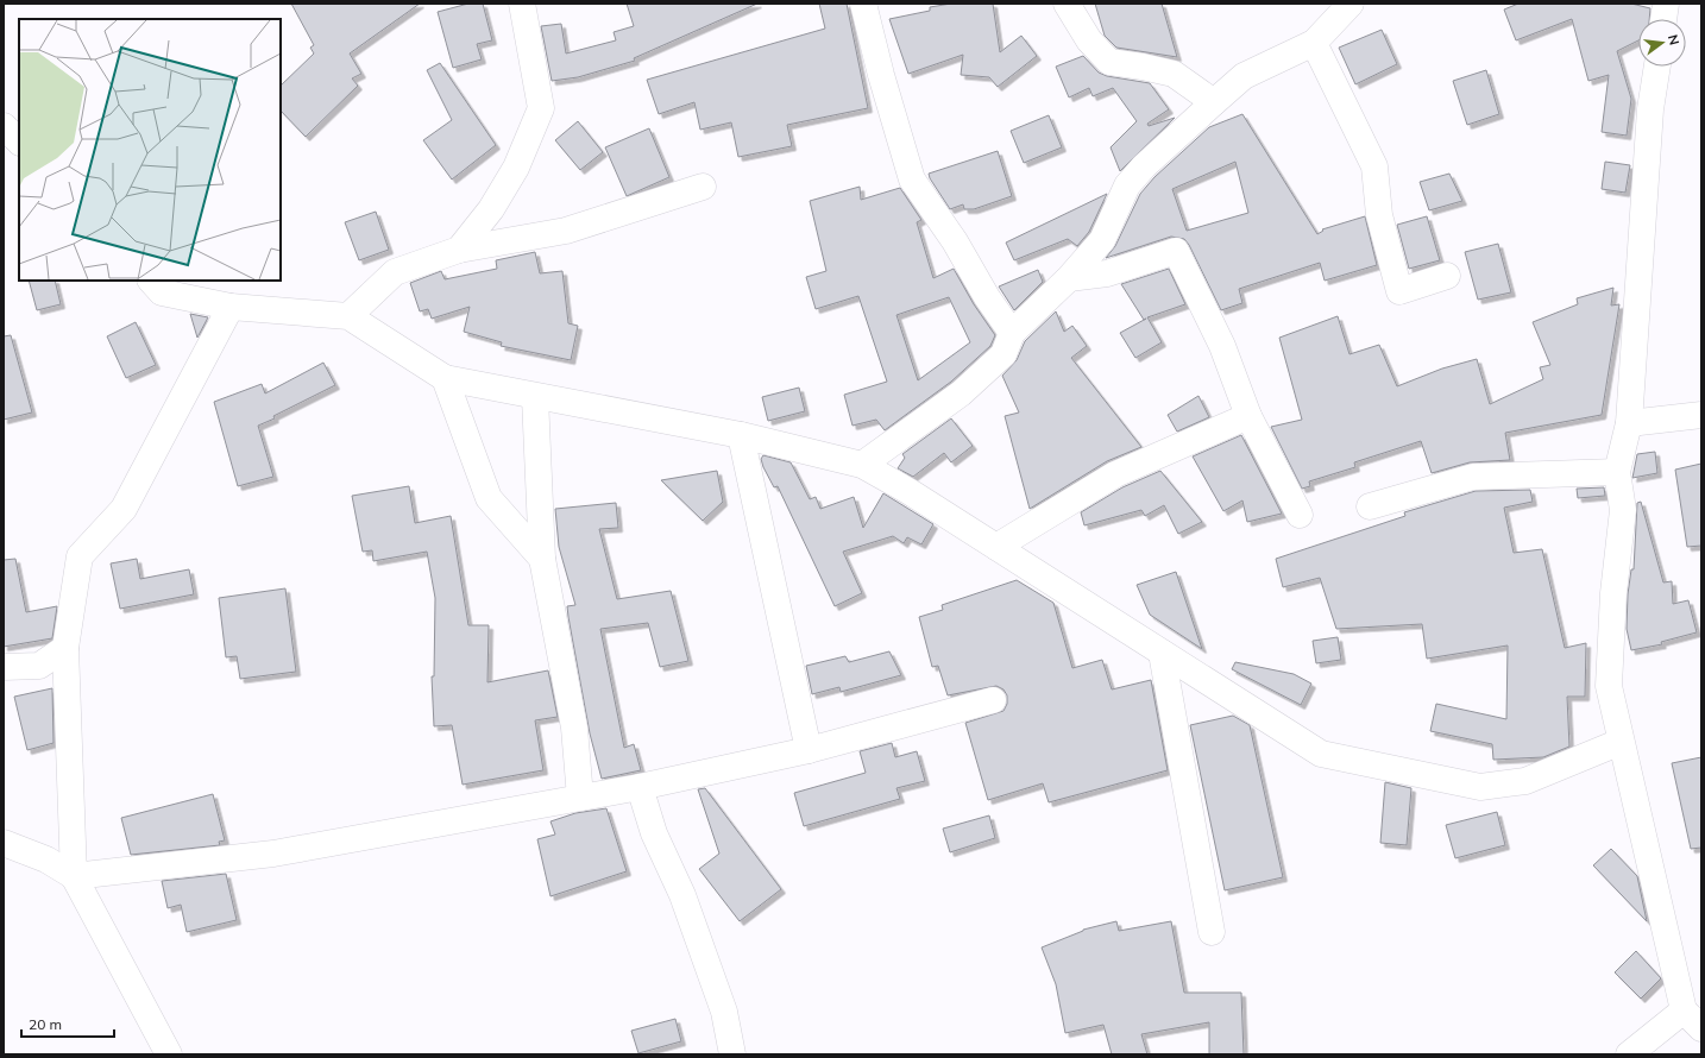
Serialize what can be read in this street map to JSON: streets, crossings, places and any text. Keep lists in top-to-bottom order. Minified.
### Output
{"scale_bar":"20 m","north":"right"}
